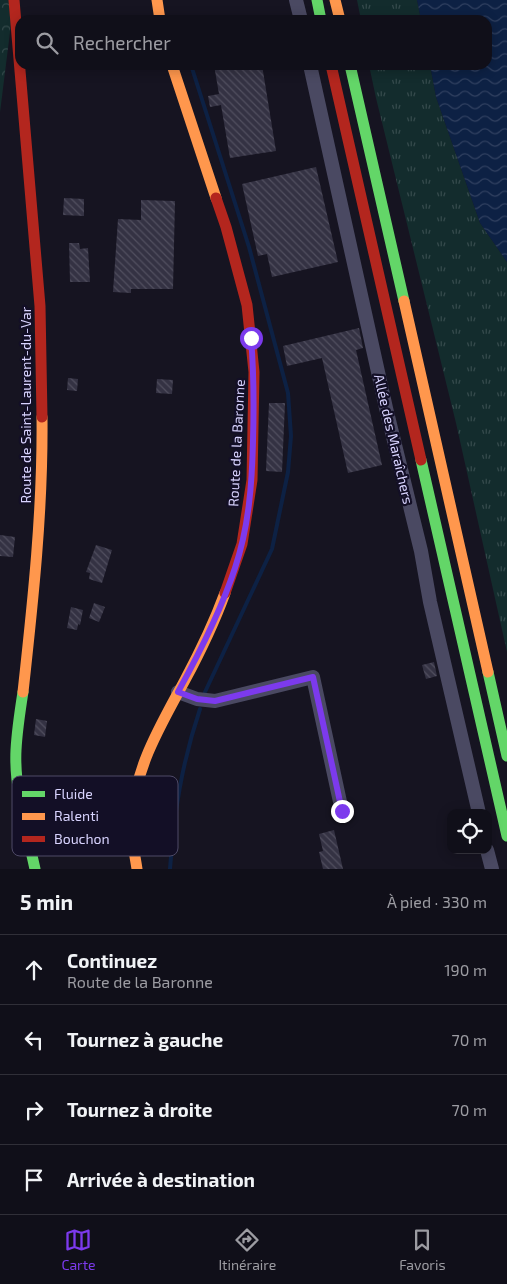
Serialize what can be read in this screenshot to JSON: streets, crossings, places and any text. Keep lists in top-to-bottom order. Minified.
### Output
{"streets":{"main road":["Route de Saint-Laurent-du-Var","Route de la Baronne"],"street":["Allée des Maraîchers"]},"legend":["Fluide","Ralenti","Bouchon"],"page":{"search":"Rechercher","heading":["5 min","À pied · 330 m"],"list":[["Continuez","Route de la Baronne","190 m"],["Tournez à gauche","70 m"],["Tournez à droite","70 m"],"Arrivée à destination"],"nav":["Carte","Itinéraire","Favoris"]}}
